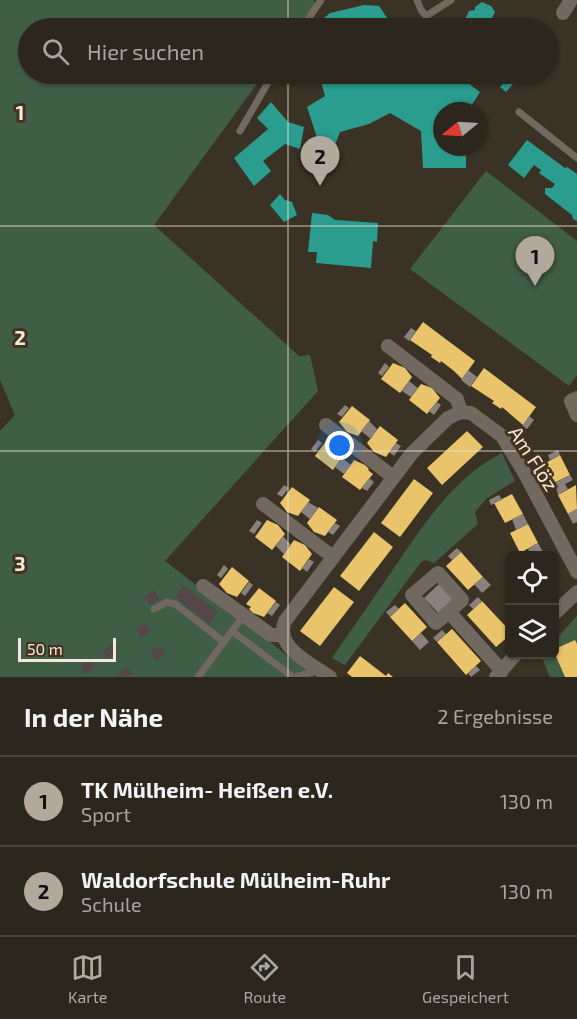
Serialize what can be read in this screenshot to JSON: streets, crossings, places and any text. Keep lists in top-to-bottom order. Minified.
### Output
{"streets":{"street":["Am Flöz"]},"scale_bar":"50 m","north":"left","page":{"search":"Hier suchen","pins":["2","1"],"scale":"50 m","heading":["In der Nähe","2 Ergebnisse"],"list":[{"mark":"1","name":"TK Mülheim- Heißen e.V.","note":"Sport","value":"130 m"},{"mark":"2","name":"Waldorfschule Mülheim-Ruhr","note":"Schule","value":"130 m"}],"nav":["Karte","Route","Gespeichert"]},"grid":{"rows":["1","2","3"]}}
